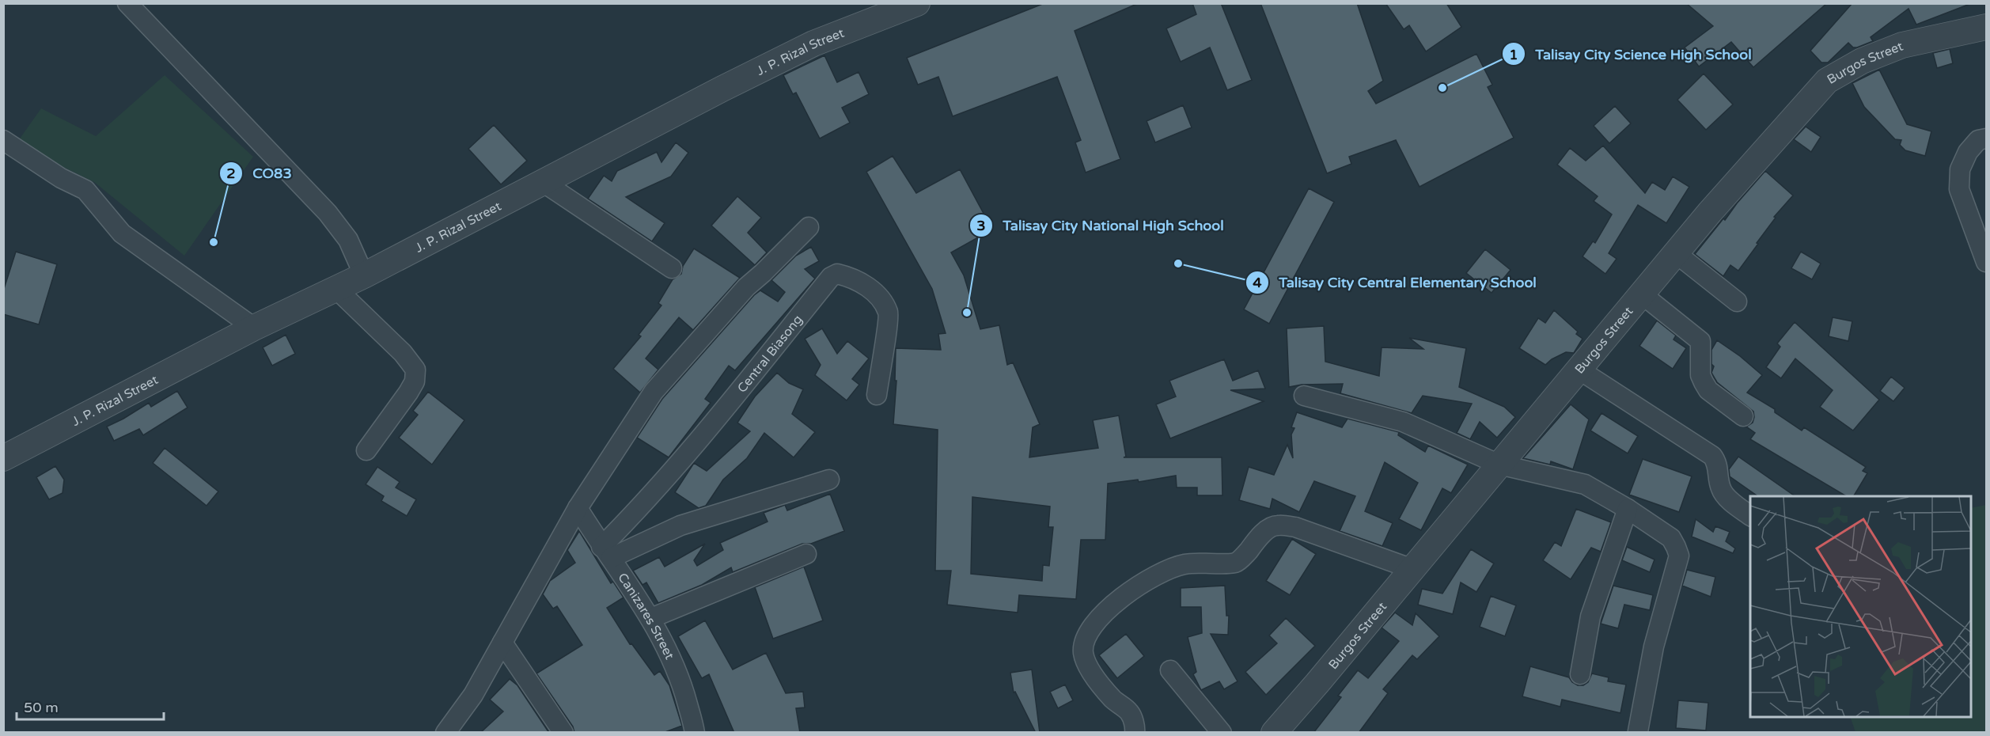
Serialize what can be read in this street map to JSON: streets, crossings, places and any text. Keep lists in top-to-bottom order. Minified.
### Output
{"streets":{"street":["J. P. Rizal Street","Burgos Street","Central Biasong","Canizares Street"]},"crossings":[["Central Biasong","Canizares Street"]],"places":["Talisay City Science High School","CO83","Talisay City Central Elementary School","Talisay City National High School"],"scale_bar":"50 m"}
